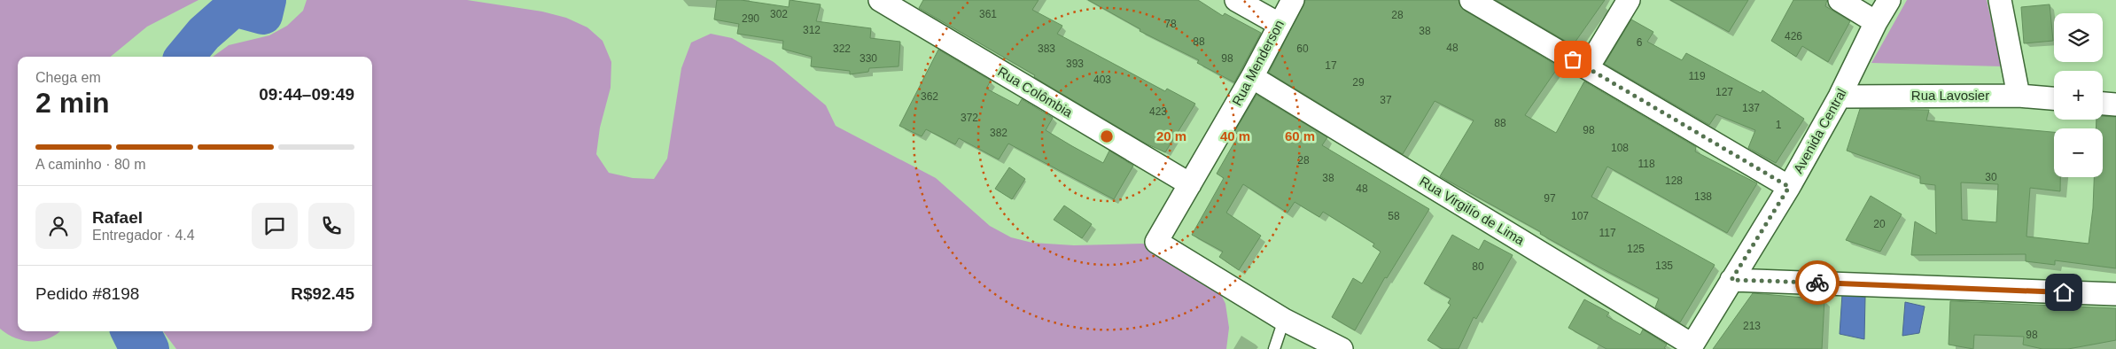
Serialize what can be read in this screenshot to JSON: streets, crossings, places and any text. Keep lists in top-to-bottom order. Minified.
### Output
{"streets":{"street":["Rua Menderson","Rua Colômbia","Rua Lavosier","Avenida Central","Rua Virgilío de Lima"]},"crossings":[["Rua Menderson","Rua Colômbia"],["Rua Menderson","Rua Virgilío de Lima"],["Rua Lavosier","Avenida Central"],["Avenida Central","Rua Virgilío de Lima"]],"house_numbers":["302","361","28","290","78","312","38","426","88","6","48","322","383","60","330","98","393","17","119","403","29","127","362","37","137","423","372","88","1","98","382","108","28","118","30","38","128","48","138","97","58","107","20","117","125","135","80","213","98"],"page":{"map_buttons":["+","−"],"heading":["2 min","Chega em","09:44–09:49"],"panel":["Rafael","Entregador · 4.4","Pedido #8198","R$92.45"],"bar":"A caminho · 80 m"},"rings":["20 m","40 m","60 m"]}
